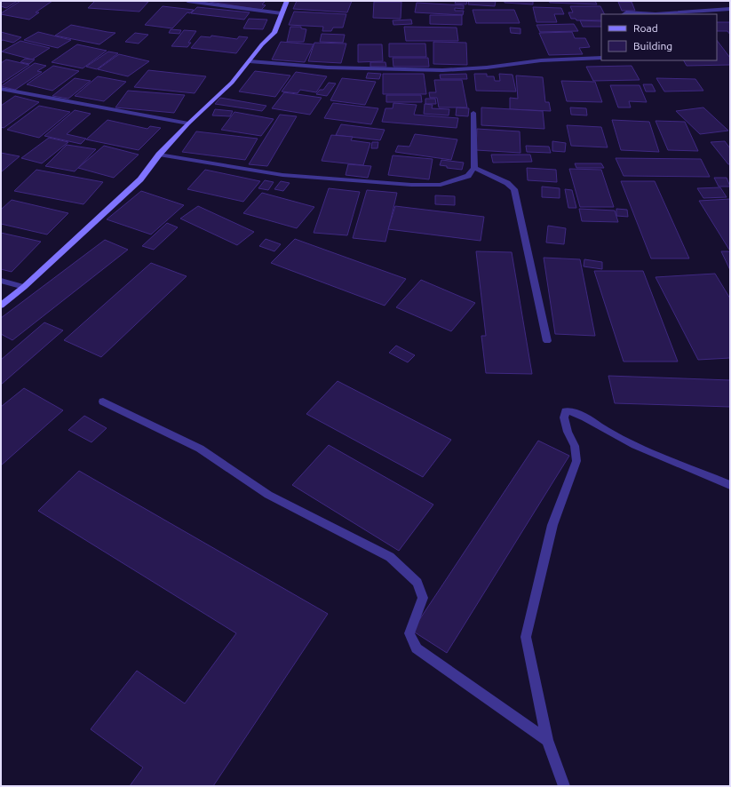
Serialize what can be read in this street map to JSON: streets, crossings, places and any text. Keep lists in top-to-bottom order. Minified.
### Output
{"legend":["Road","Building"]}
